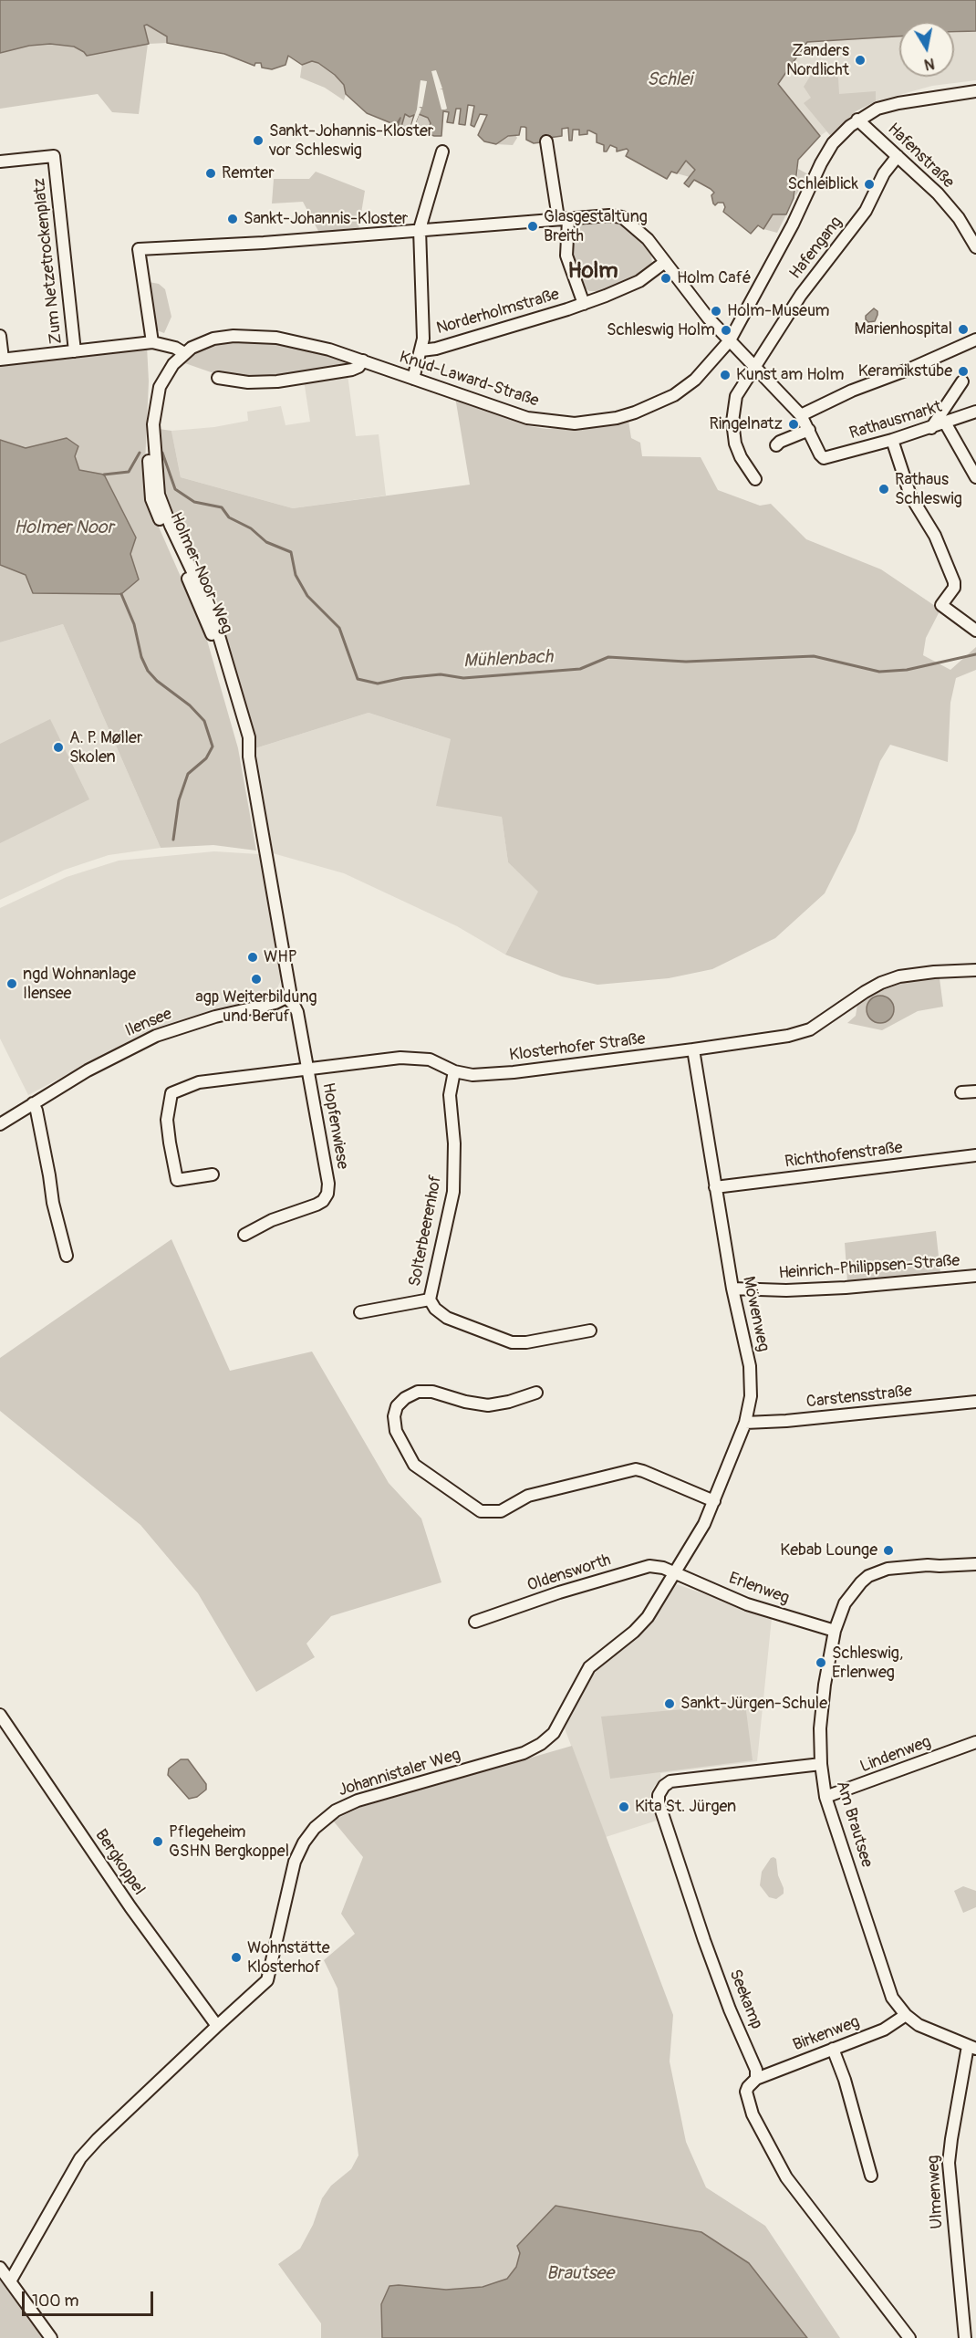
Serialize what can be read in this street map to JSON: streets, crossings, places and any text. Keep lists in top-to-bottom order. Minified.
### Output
{"streets":{"street":["Hafenstraße","Hafengang","Zum Netzetrockenplatz","Norderholmstraße","Knud-Laward-Straße","Rathausmarkt","Holmer-Noor-Weg","Ilensee","Klosterhofer Straße","Hopfenwiese","Richthofenstraße","Solterbeerenhof","Heinrich-Philippsen-Straße","Möwenweg","Carstensstraße","Oldensworth","Erlenweg","Lindenweg","Johannistaler Weg","Am Brautsee","Bergkoppel","Seekamp","Birkenweg","Ulmenweg"]},"crossings":[["Hafenstraße","Hafengang"],["Hafenstraße","Knud-Laward-Straße"],["Knud-Laward-Straße","Holmer-Noor-Weg"],["Holmer-Noor-Weg","Ilensee"],["Klosterhofer Straße","Hopfenwiese"],["Klosterhofer Straße","Solterbeerenhof"],["Klosterhofer Straße","Möwenweg"],["Richthofenstraße","Möwenweg"],["Heinrich-Philippsen-Straße","Möwenweg"],["Möwenweg","Carstensstraße"],["Möwenweg","Oldensworth"],["Möwenweg","Erlenweg"],["Möwenweg","Johannistaler Weg"],["Oldensworth","Erlenweg"],["Oldensworth","Johannistaler Weg"],["Erlenweg","Johannistaler Weg"],["Erlenweg","Am Brautsee"],["Lindenweg","Am Brautsee"],["Johannistaler Weg","Bergkoppel"],["Am Brautsee","Seekamp"],["Am Brautsee","Birkenweg"],["Am Brautsee","Ulmenweg"],["Seekamp","Birkenweg"]],"districts":["Holm"],"water":["Schlei","Holmer Noor","Mühlenbach","Brautsee"],"places":["Zanders Nordlicht","Sankt-Johannis-Kloster vor Schleswig","Remter","Schleiblick","Sankt-Johannis-Kloster","Glasgestaltung Breith","Holm Café","Holm-Museum","Marienhospital","Schleswig Holm","Keramikstube","Kunst am Holm","Ringelnatz","Rathaus Schleswig","A. P. Møller Skolen","WHP","agp Weiterbildung und Beruf","ngd Wohnanlage Ilensee","Kebab Lounge","Schleswig, Erlenweg","Sankt-Jürgen-Schule","Kita St. Jürgen","Pflegeheim GSHN Bergkoppel","Wohnstätte Klosterhof"],"scale_bar":"100 m","north":"bottom"}
